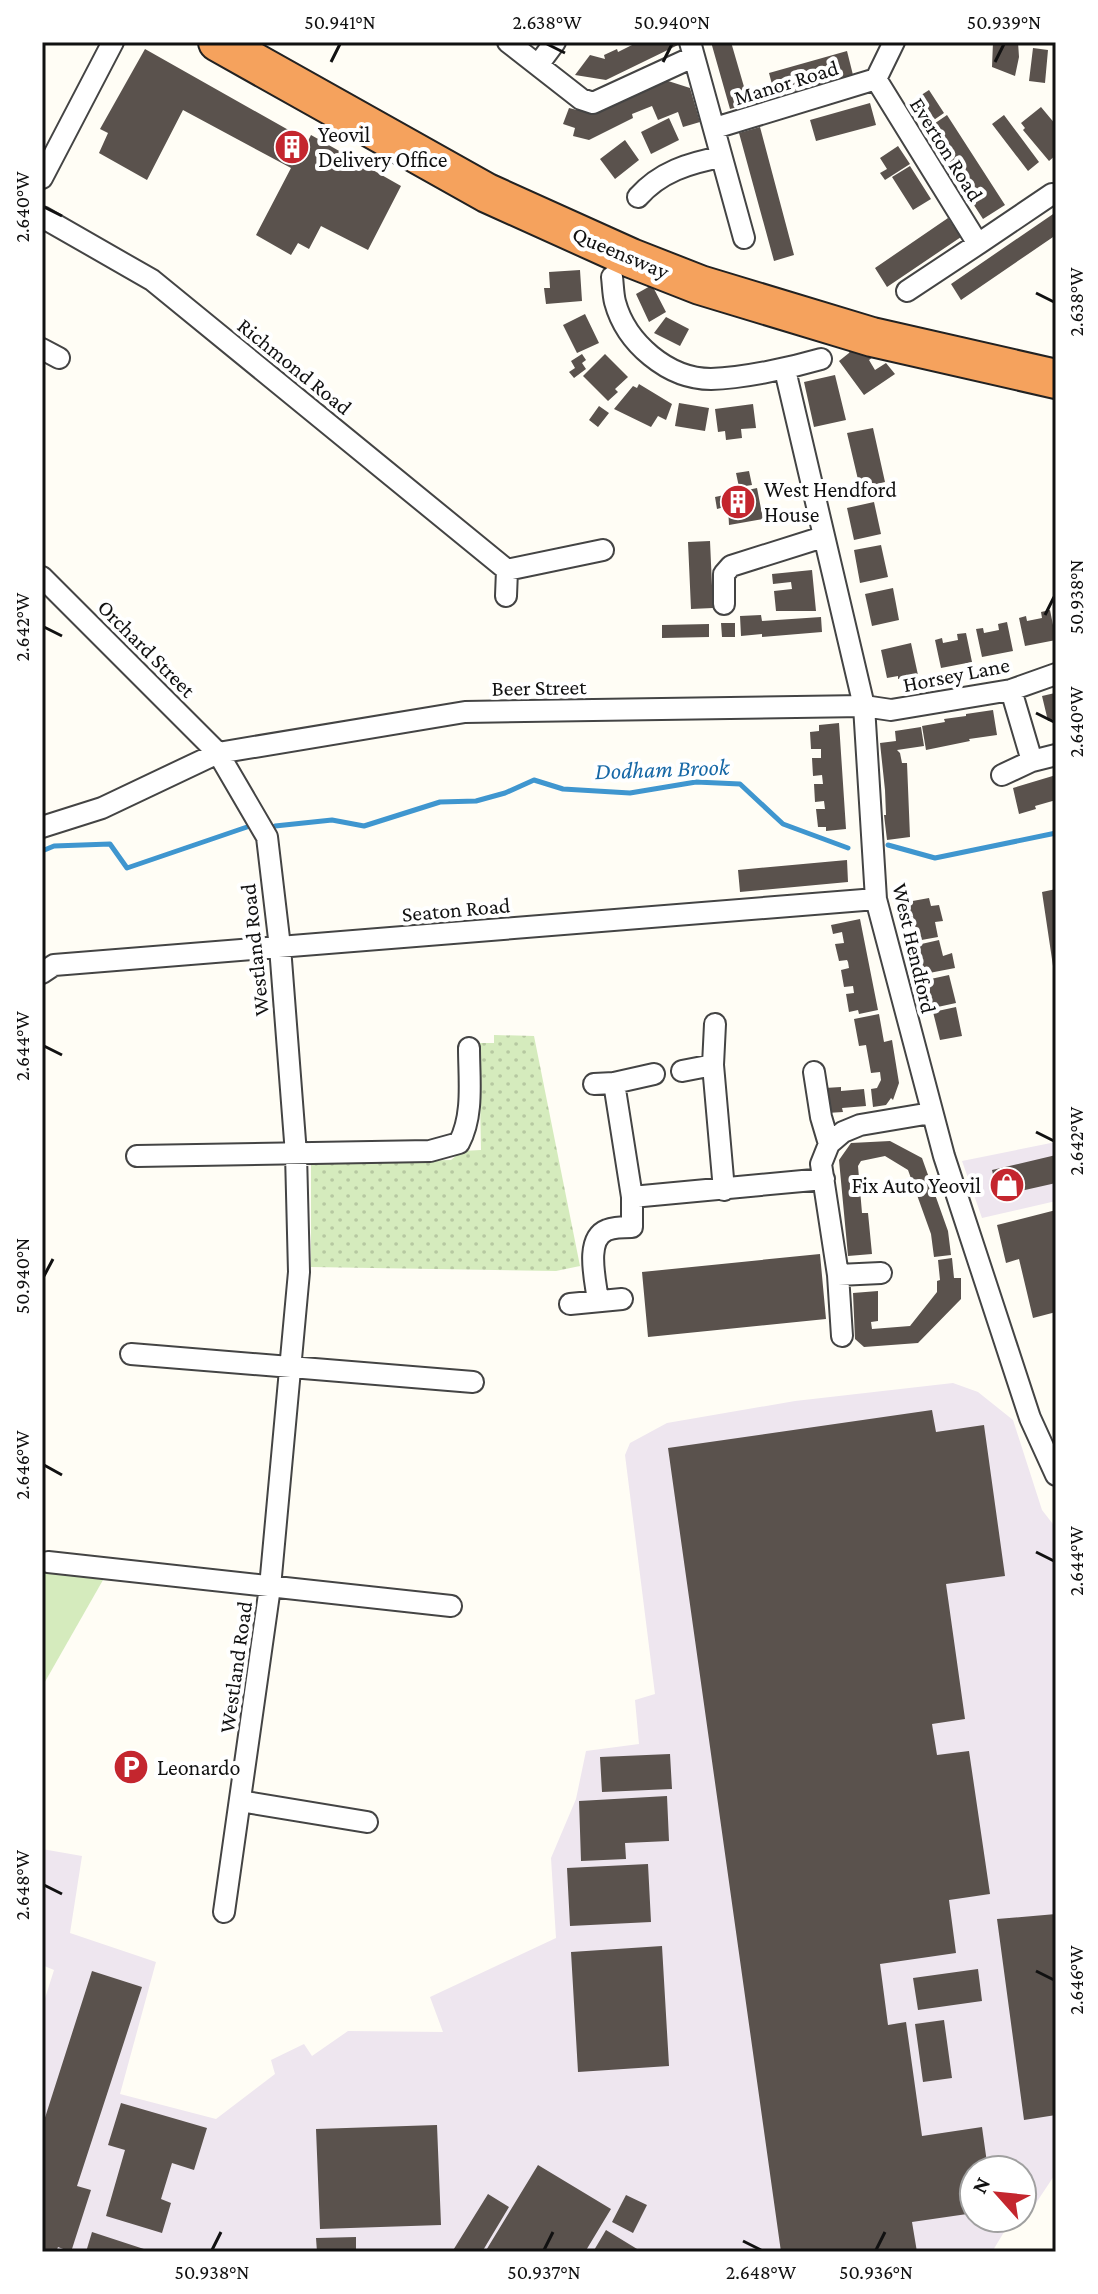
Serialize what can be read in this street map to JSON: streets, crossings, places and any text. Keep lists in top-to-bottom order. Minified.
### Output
{"streets":{"highway":["Queensway"],"street":["Manor Road","Everton Road","Richmond Road","Orchard Street","Horsey Lane","Beer Street","Seaton Road","West Hendford","Westland Road"]},"crossings":[["Manor Road","Everton Road"],["Orchard Street","Beer Street"],["Orchard Street","Westland Road"],["Horsey Lane","Beer Street"],["Horsey Lane","West Hendford"],["Beer Street","West Hendford"],["Beer Street","Westland Road"],["Seaton Road","West Hendford"],["Seaton Road","Westland Road"]],"water":["Dodham Brook"],"places":{"building":["Yeovil Delivery Office","West Hendford House"],"shop":["Fix Auto Yeovil"],"parking":["Leonardo"]},"north":"top left","coordinates":["50.941°N","2.638°W","50.940°N","50.939°N","2.640°W","50.938°N","2.642°W","2.644°W","2.646°W","2.648°W","50.937°N","50.936°N"]}
